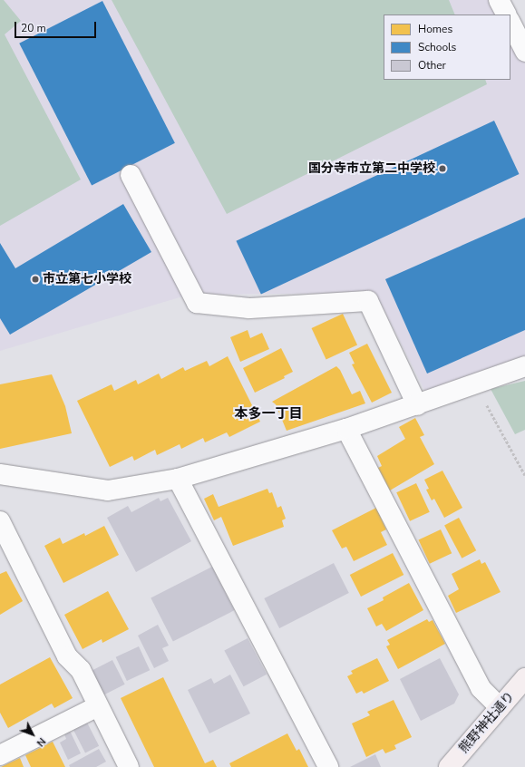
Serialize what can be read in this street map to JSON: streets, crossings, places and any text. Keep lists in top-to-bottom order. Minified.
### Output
{"streets":{"main road":["熊野神社通り"]},"districts":["本多一丁目"],"places":["国分寺市立第二中学校","市立第七小学校"],"legend":["Homes","Schools","Other"],"scale_bar":"20 m","north":"bottom right"}
